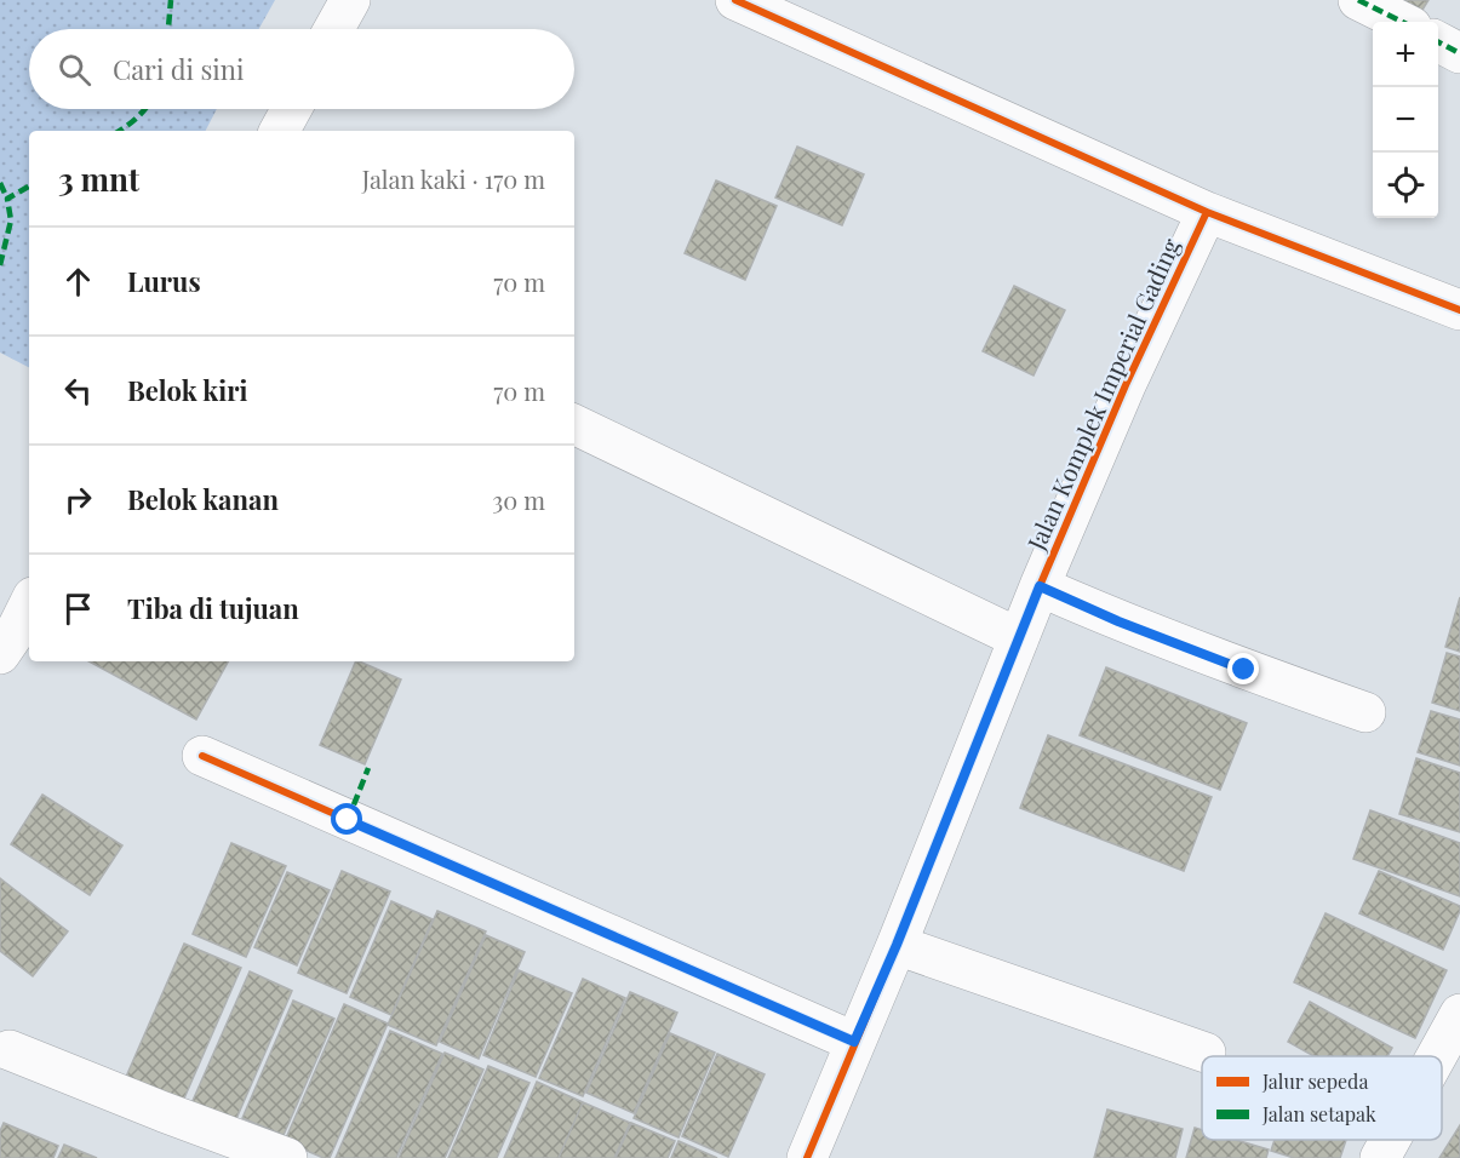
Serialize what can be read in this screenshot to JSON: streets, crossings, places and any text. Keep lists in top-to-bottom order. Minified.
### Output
{"streets":{"street":["Jalan Komplek Imperial Gading"]},"legend":["Jalur sepeda","Jalan setapak"],"page":{"map_buttons":["+","−"],"search":"Cari di sini","heading":["3 mnt","Jalan kaki · 170 m"],"list":[["Lurus","70 m"],["Belok kiri","70 m"],["Belok kanan","30 m"],"Tiba di tujuan"]}}
